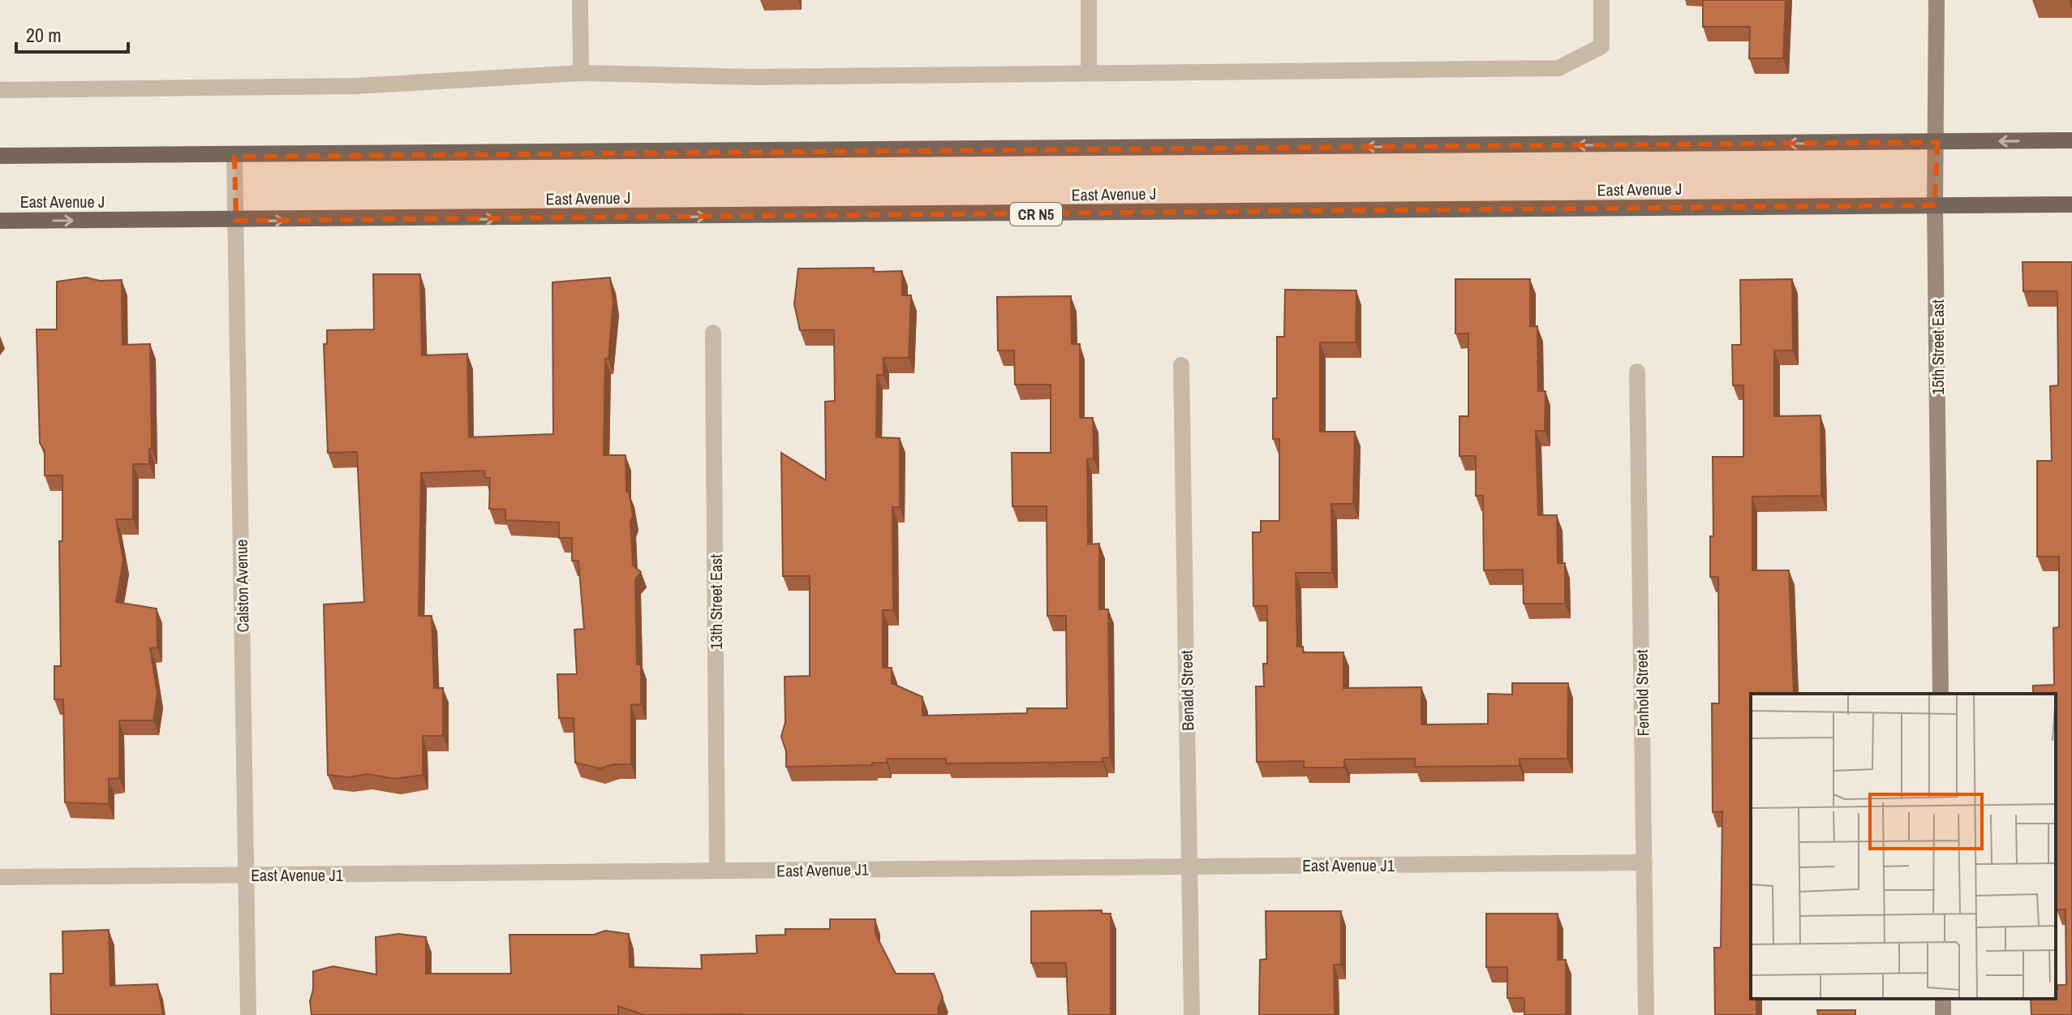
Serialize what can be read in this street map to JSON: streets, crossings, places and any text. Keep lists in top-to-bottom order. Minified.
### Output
{"streets":{"main road":["East Avenue J","CR N5"],"street":["15th Street East","Calston Avenue","13th Street East","Benald Street","Fenhold Street","East Avenue J1"]},"crossings":[["East Avenue J","15th Street East"],["East Avenue J","Calston Avenue"],["Calston Avenue","East Avenue J1"],["13th Street East","East Avenue J1"],["Benald Street","East Avenue J1"],["Fenhold Street","East Avenue J1"]],"scale_bar":"20 m"}
